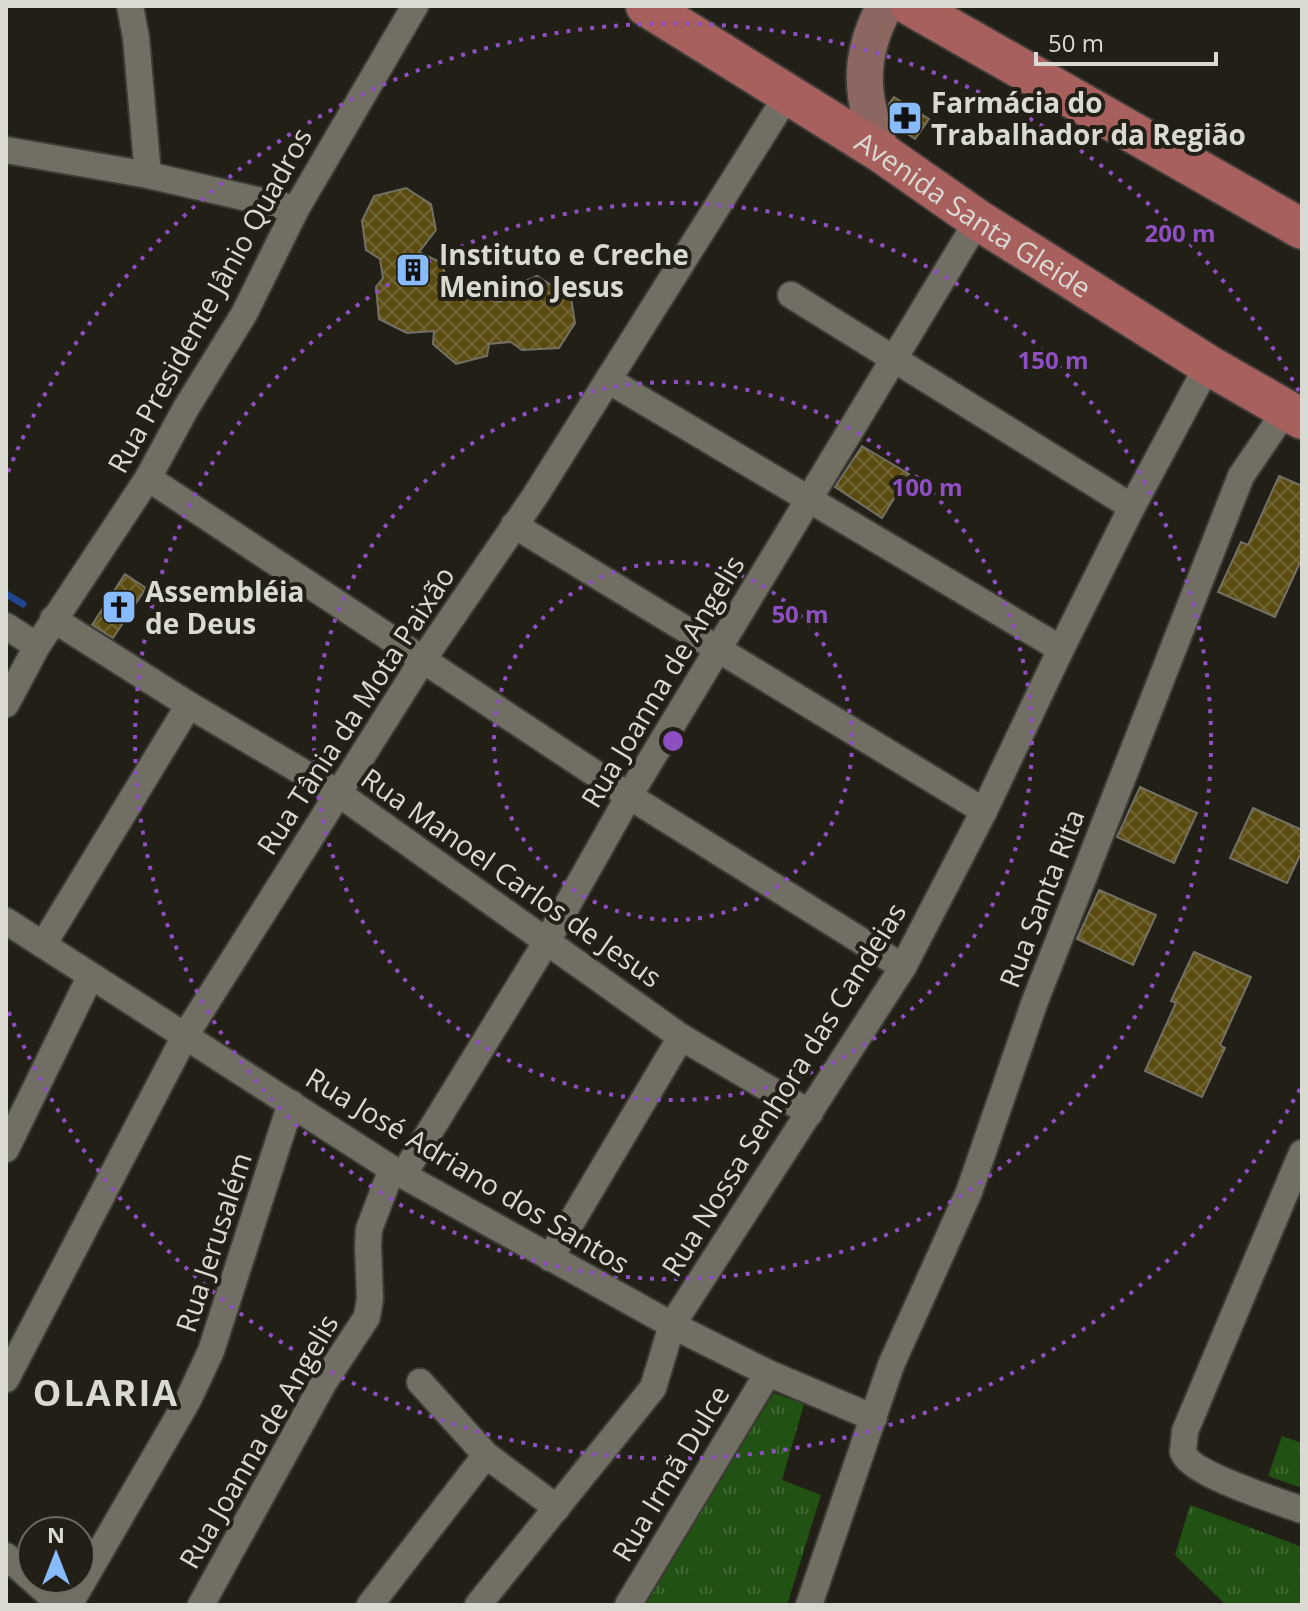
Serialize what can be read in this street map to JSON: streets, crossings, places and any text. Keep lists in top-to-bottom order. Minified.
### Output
{"streets":{"main road":["Avenida Santa Gleide"],"street":["Rua Presidente Jânio Quadros","Rua Joanna de Angelis","Rua Tânia da Mota Paixão","Rua Manoel Carlos de Jesus","Rua Santa Rita","Rua Nossa Senhora das Candeias","Rua José Adriano dos Santos","Rua Jerusalém","Rua Irmã Dulce"]},"crossings":[["Avenida Santa Gleide","Rua Joanna de Angelis"],["Avenida Santa Gleide","Rua Tânia da Mota Paixão"],["Avenida Santa Gleide","Rua Santa Rita"],["Avenida Santa Gleide","Rua Nossa Senhora das Candeias"],["Rua Presidente Jânio Quadros","Rua Manoel Carlos de Jesus"],["Rua Joanna de Angelis","Rua Manoel Carlos de Jesus"],["Rua Joanna de Angelis","Rua José Adriano dos Santos"],["Rua Tânia da Mota Paixão","Rua Manoel Carlos de Jesus"],["Rua Tânia da Mota Paixão","Rua José Adriano dos Santos"],["Rua Manoel Carlos de Jesus","Rua Nossa Senhora das Candeias"],["Rua Santa Rita","Rua José Adriano dos Santos"],["Rua Nossa Senhora das Candeias","Rua José Adriano dos Santos"],["Rua José Adriano dos Santos","Rua Jerusalém"],["Rua José Adriano dos Santos","Rua Irmã Dulce"]],"districts":["OLARIA"],"places":{"pharmacy":["Farmácia do Trabalhador da Região"],"building":["Instituto e Creche Menino Jesus"],"church":["Assembléia de Deus"]},"scale_bar":"50 m","north":"top","rings":["200 m","150 m","100 m","50 m"]}
